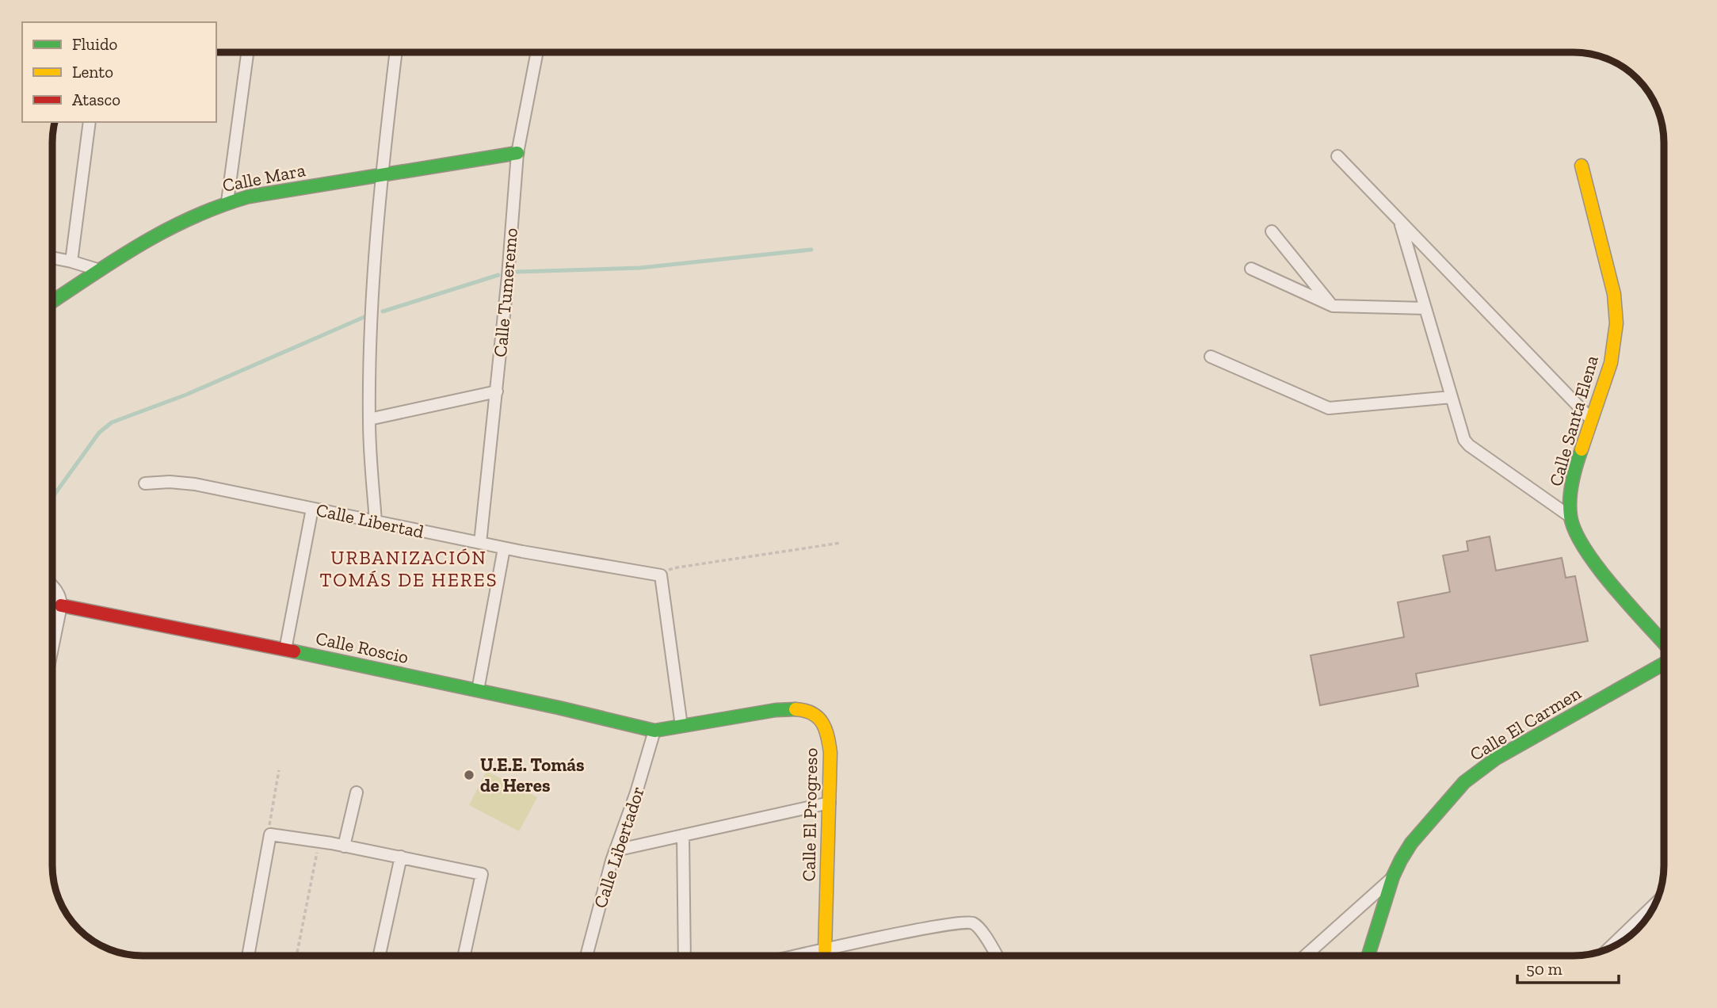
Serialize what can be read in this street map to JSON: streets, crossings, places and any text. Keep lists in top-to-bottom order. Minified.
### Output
{"streets":{"street":["Calle Mara","Calle Tumeremo","Calle Santa Elena","Calle Libertad","Calle Roscio","Calle El Carmen","Calle El Progreso","Calle Libertador"]},"crossings":[["Calle Mara","Calle Tumeremo"],["Calle Tumeremo","Calle Libertad"],["Calle Roscio","Calle El Progreso"],["Calle Roscio","Calle Libertador"],["Calle El Progreso","Calle Libertador"]],"districts":["URBANIZACIÓN TOMÁS DE HERES"],"places":["U.E.E. Tomás de Heres"],"legend":["Fluido","Lento","Atasco"],"scale_bar":"50 m"}
